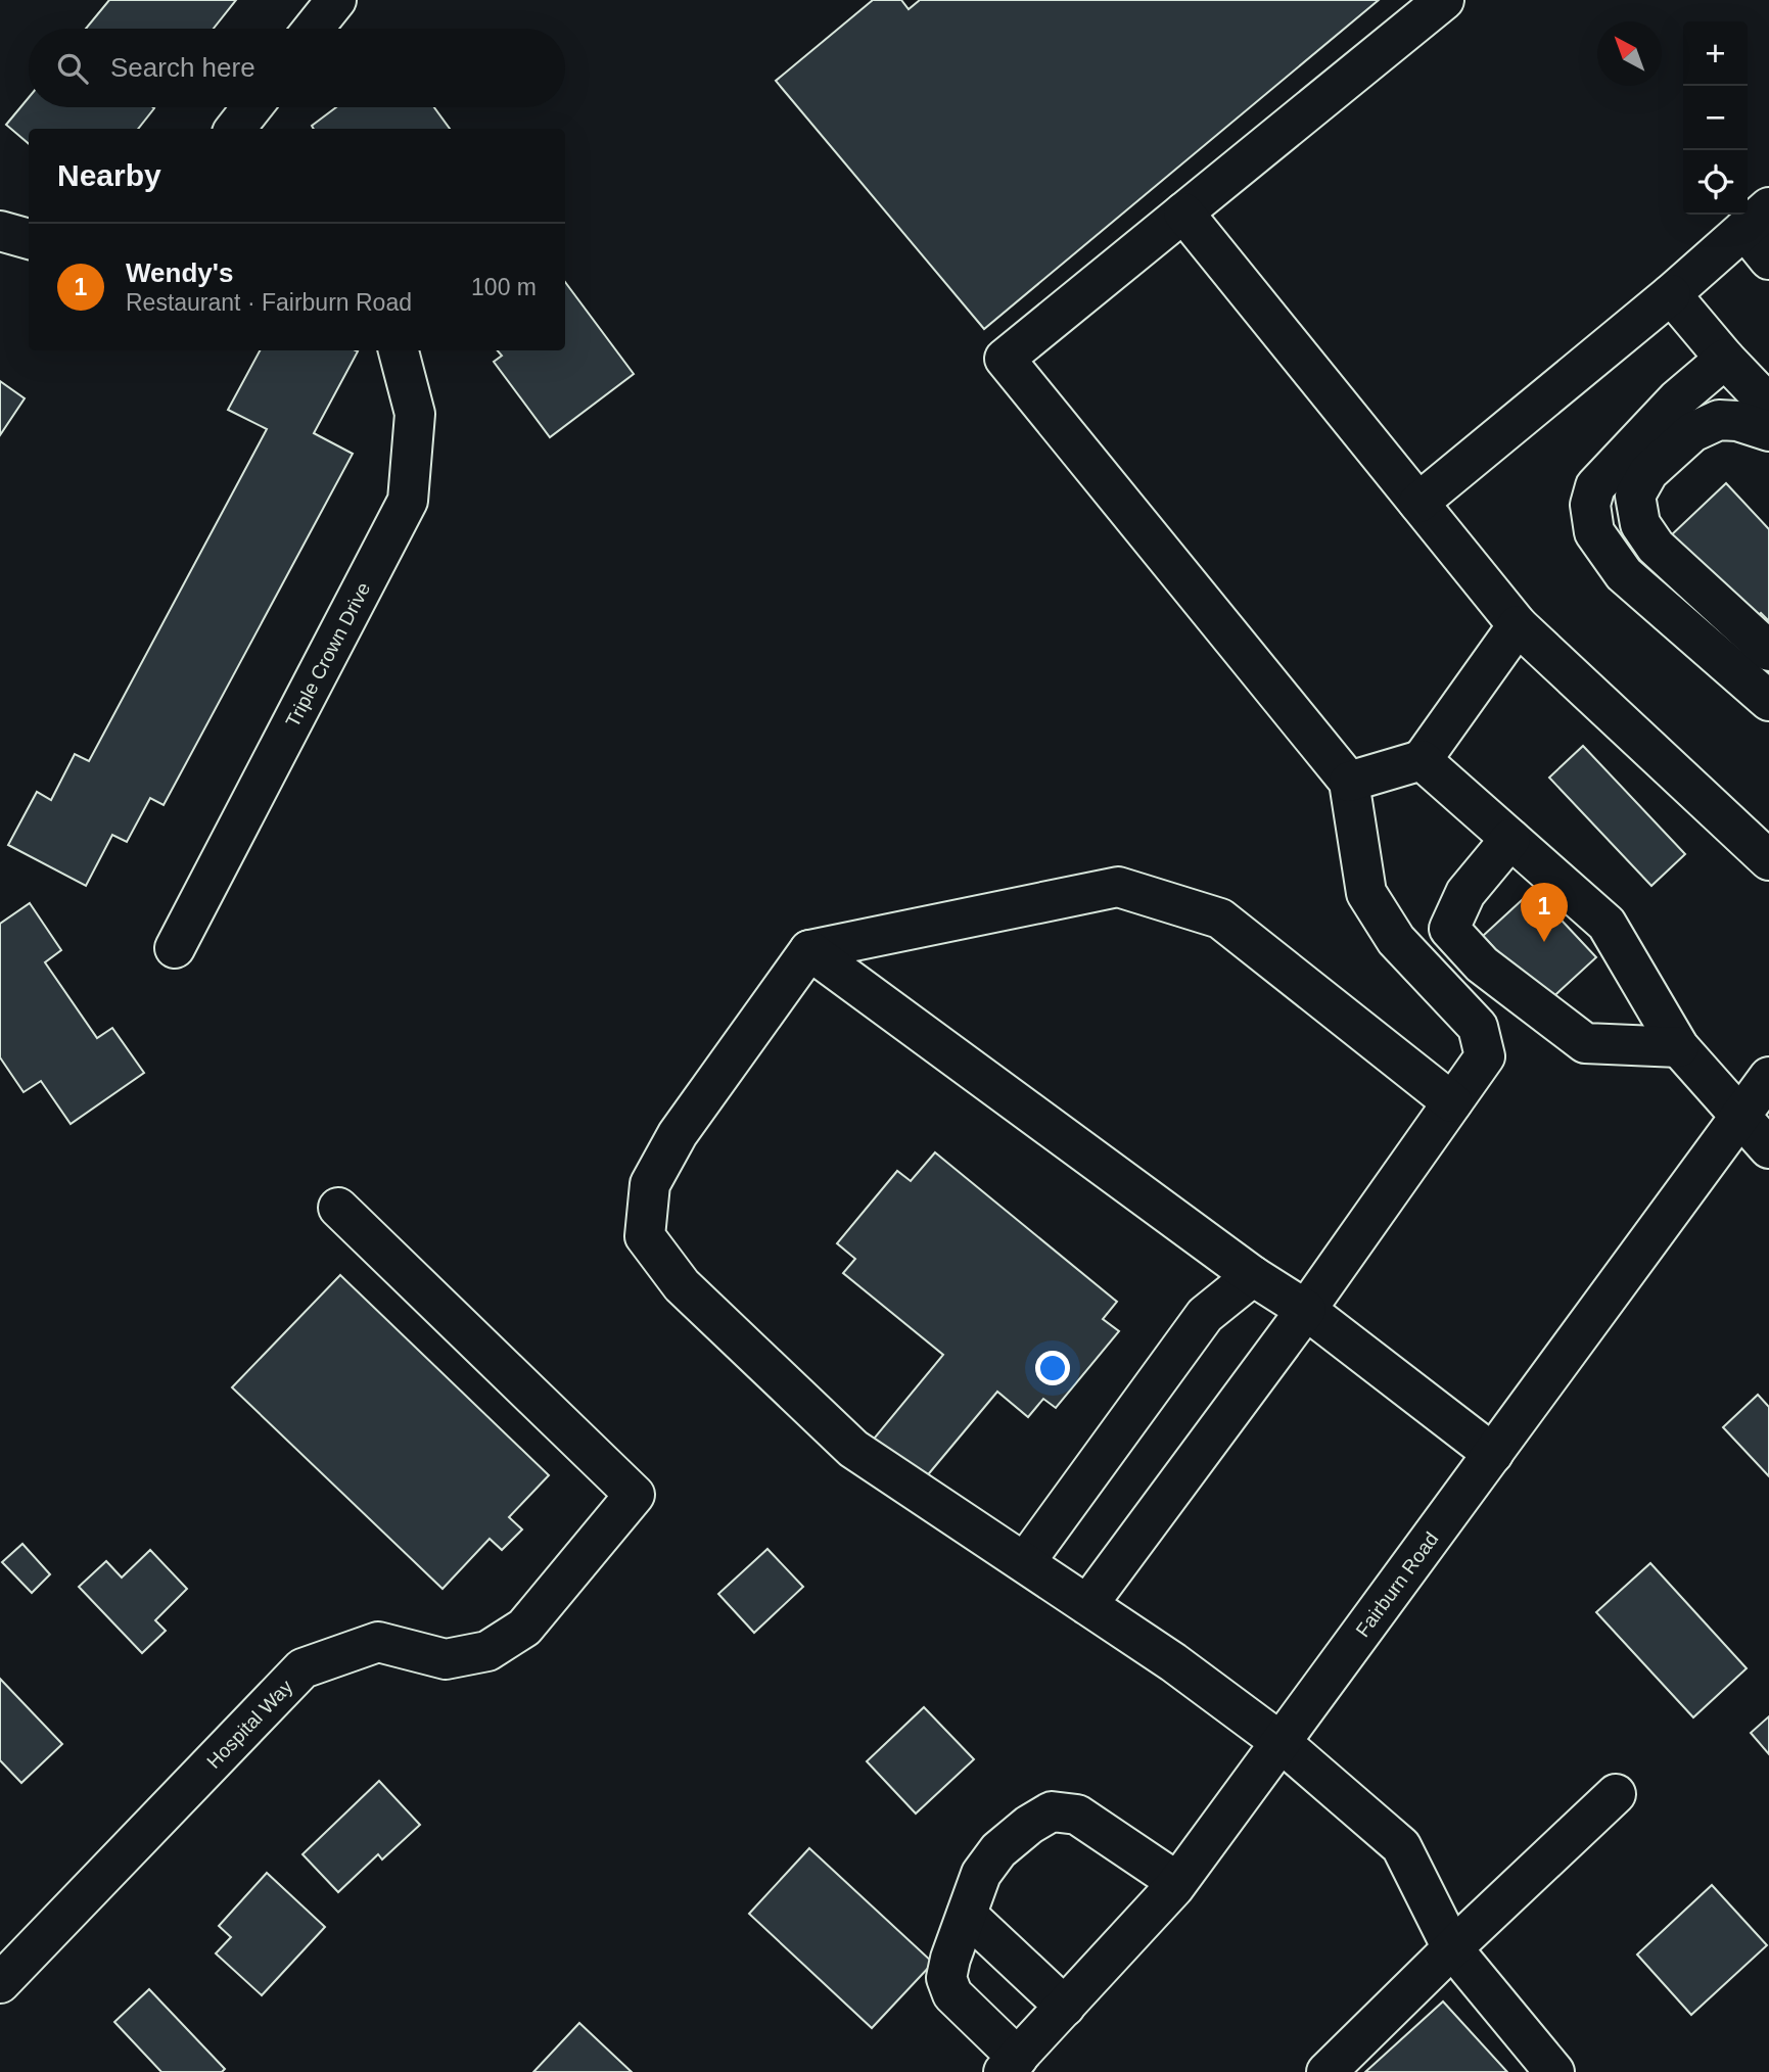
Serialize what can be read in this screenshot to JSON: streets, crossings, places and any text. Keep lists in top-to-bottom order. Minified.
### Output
{"streets":{"street":["Triple Crown Drive","Fairburn Road","Hospital Way"]},"north":"top left","page":{"map_buttons":["+","−"],"search":"Search here","heading":"Nearby","list":[{"mark":"1","name":"Wendy's","note":"Restaurant · Fairburn Road","value":"100 m"}],"pins":"1"}}
